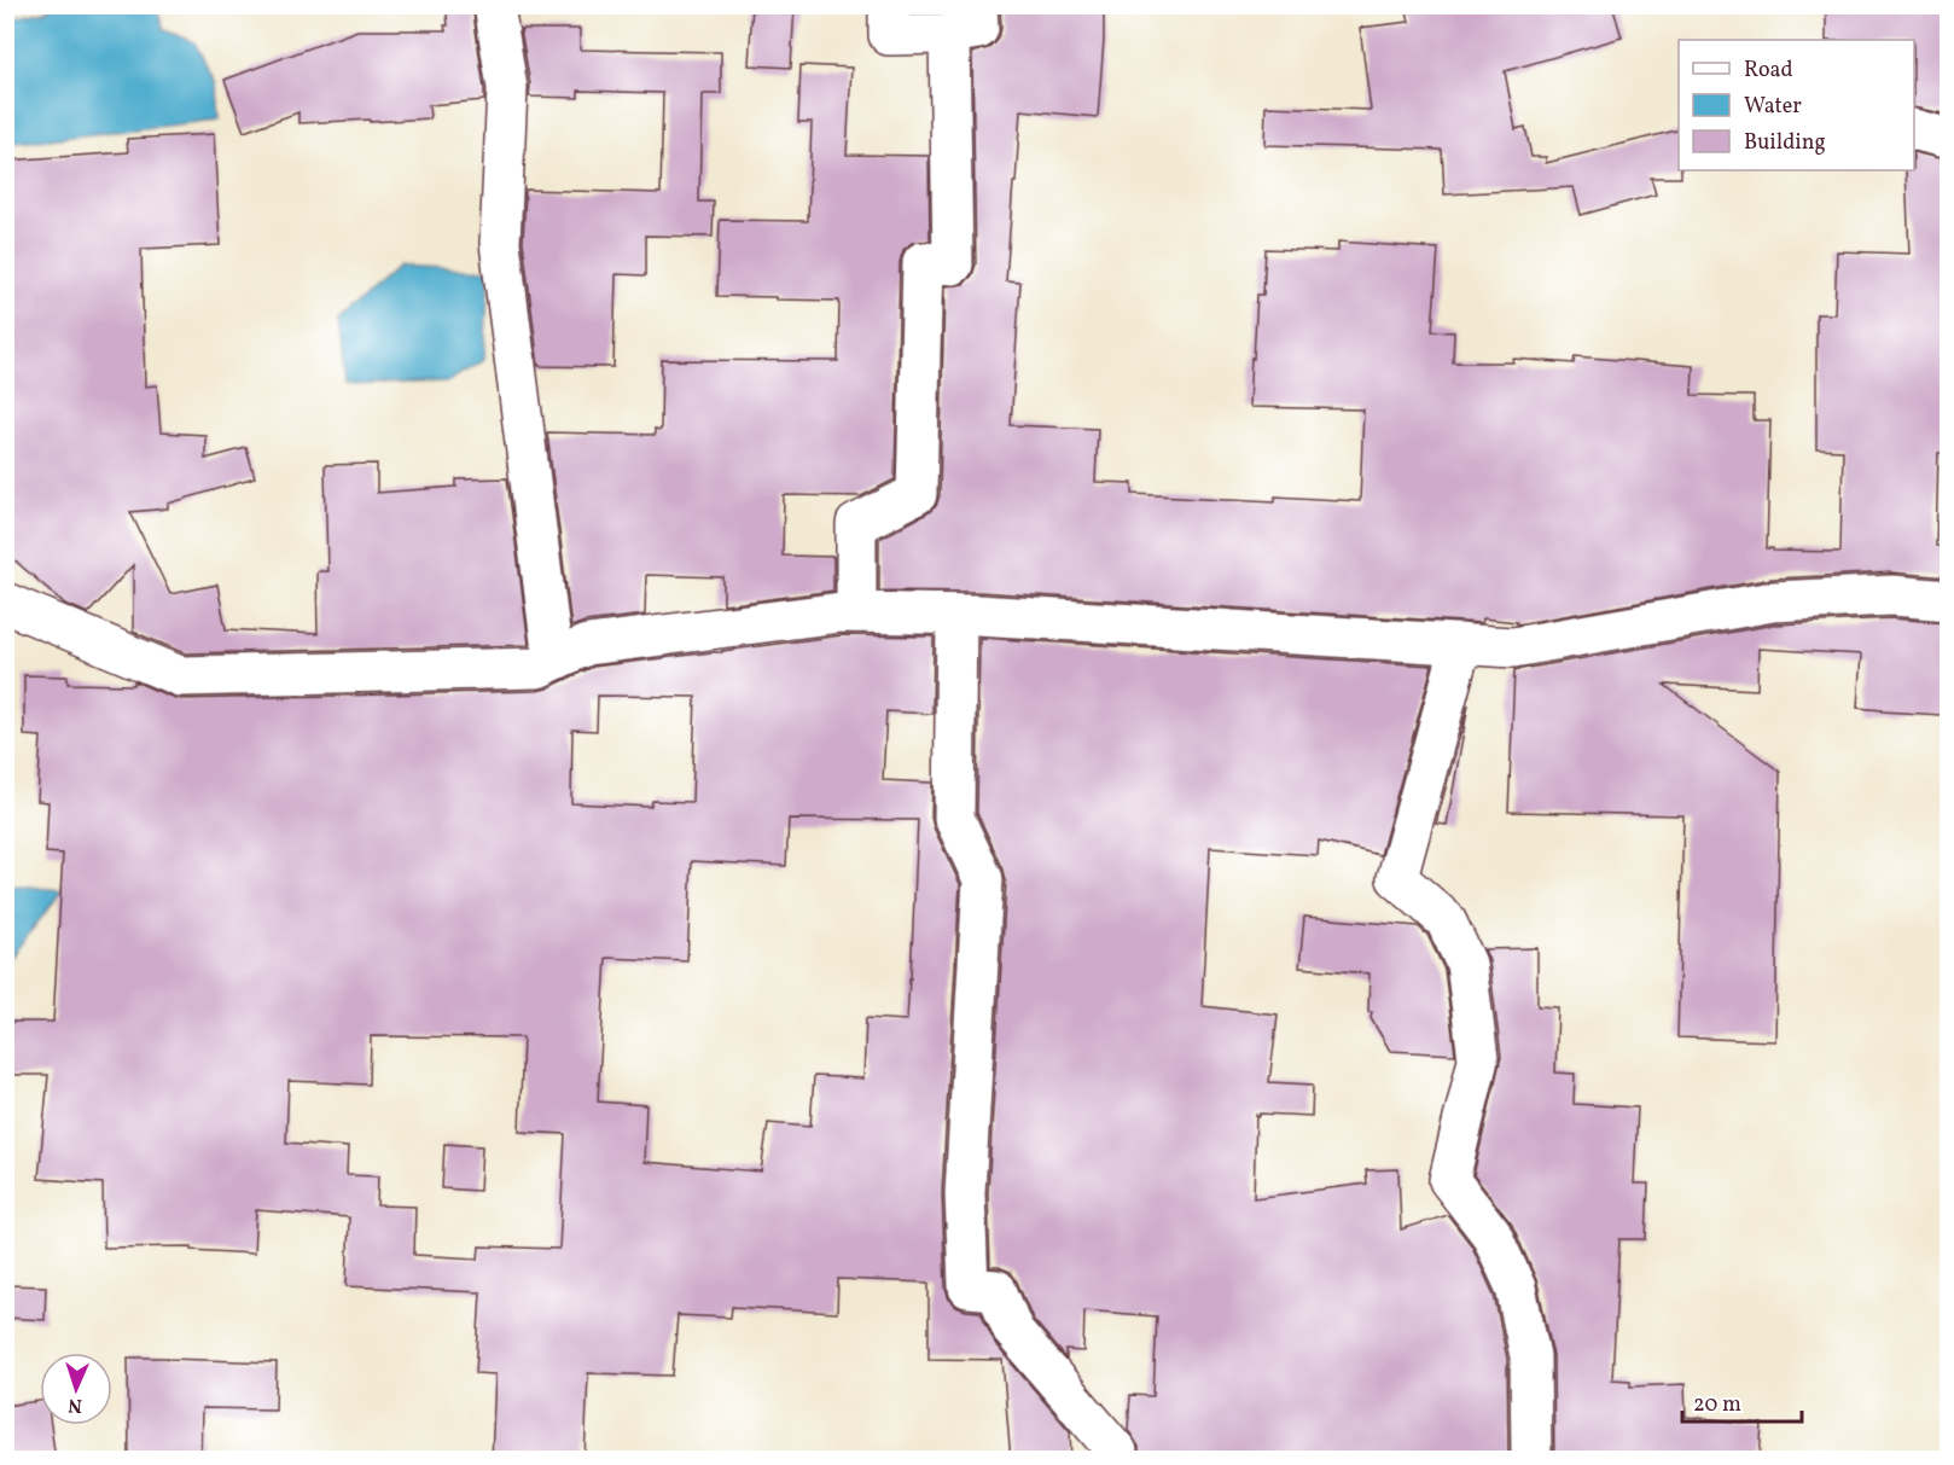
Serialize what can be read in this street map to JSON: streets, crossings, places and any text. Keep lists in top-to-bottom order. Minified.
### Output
{"legend":["Road","Water","Building"],"scale_bar":"20 m","north":"bottom"}
